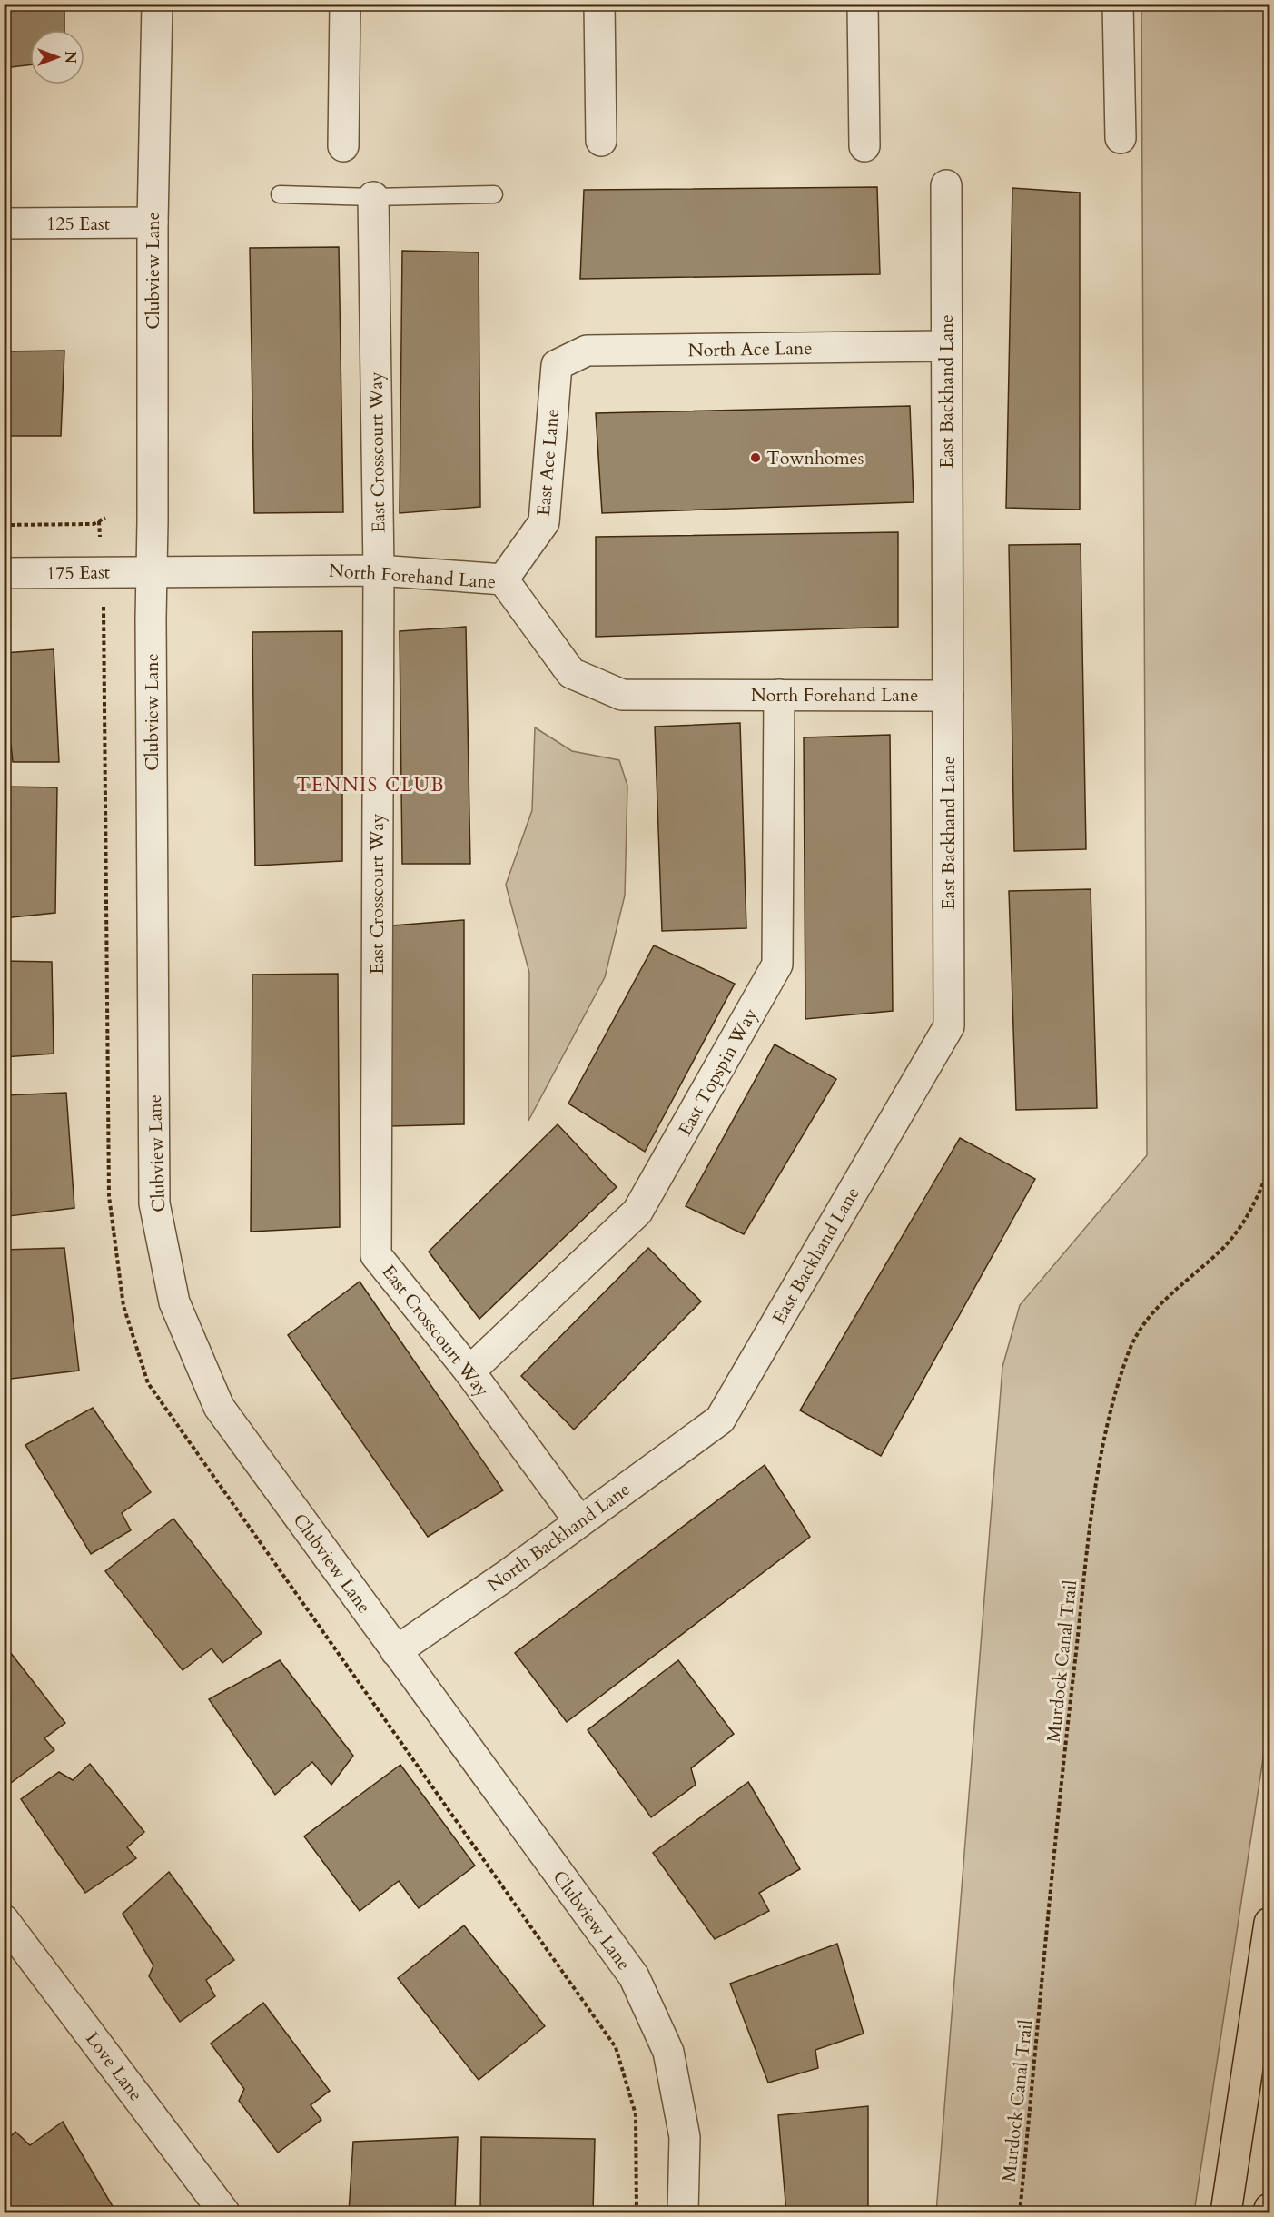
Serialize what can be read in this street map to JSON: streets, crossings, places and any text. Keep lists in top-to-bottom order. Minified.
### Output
{"streets":{"street":["125 East","Clubview Lane","North Ace Lane","East Backhand Lane","East Crosscourt Way","East Ace Lane","175 East","North Forehand Lane","East Topspin Way","North Backhand Lane","Love Lane"],"path":["Murdock Canal Trail"]},"crossings":[["125 East","Clubview Lane"],["Clubview Lane","175 East"],["Clubview Lane","North Forehand Lane"],["Clubview Lane","North Backhand Lane"],["North Ace Lane","East Backhand Lane"],["North Ace Lane","East Ace Lane"],["East Backhand Lane","North Forehand Lane"],["East Backhand Lane","North Backhand Lane"],["East Crosscourt Way","North Forehand Lane"],["East Crosscourt Way","East Topspin Way"],["East Crosscourt Way","North Backhand Lane"],["East Ace Lane","North Forehand Lane"],["175 East","North Forehand Lane"],["North Forehand Lane","East Topspin Way"]],"districts":["TENNIS CLUB"],"places":["Townhomes"],"north":"right"}
